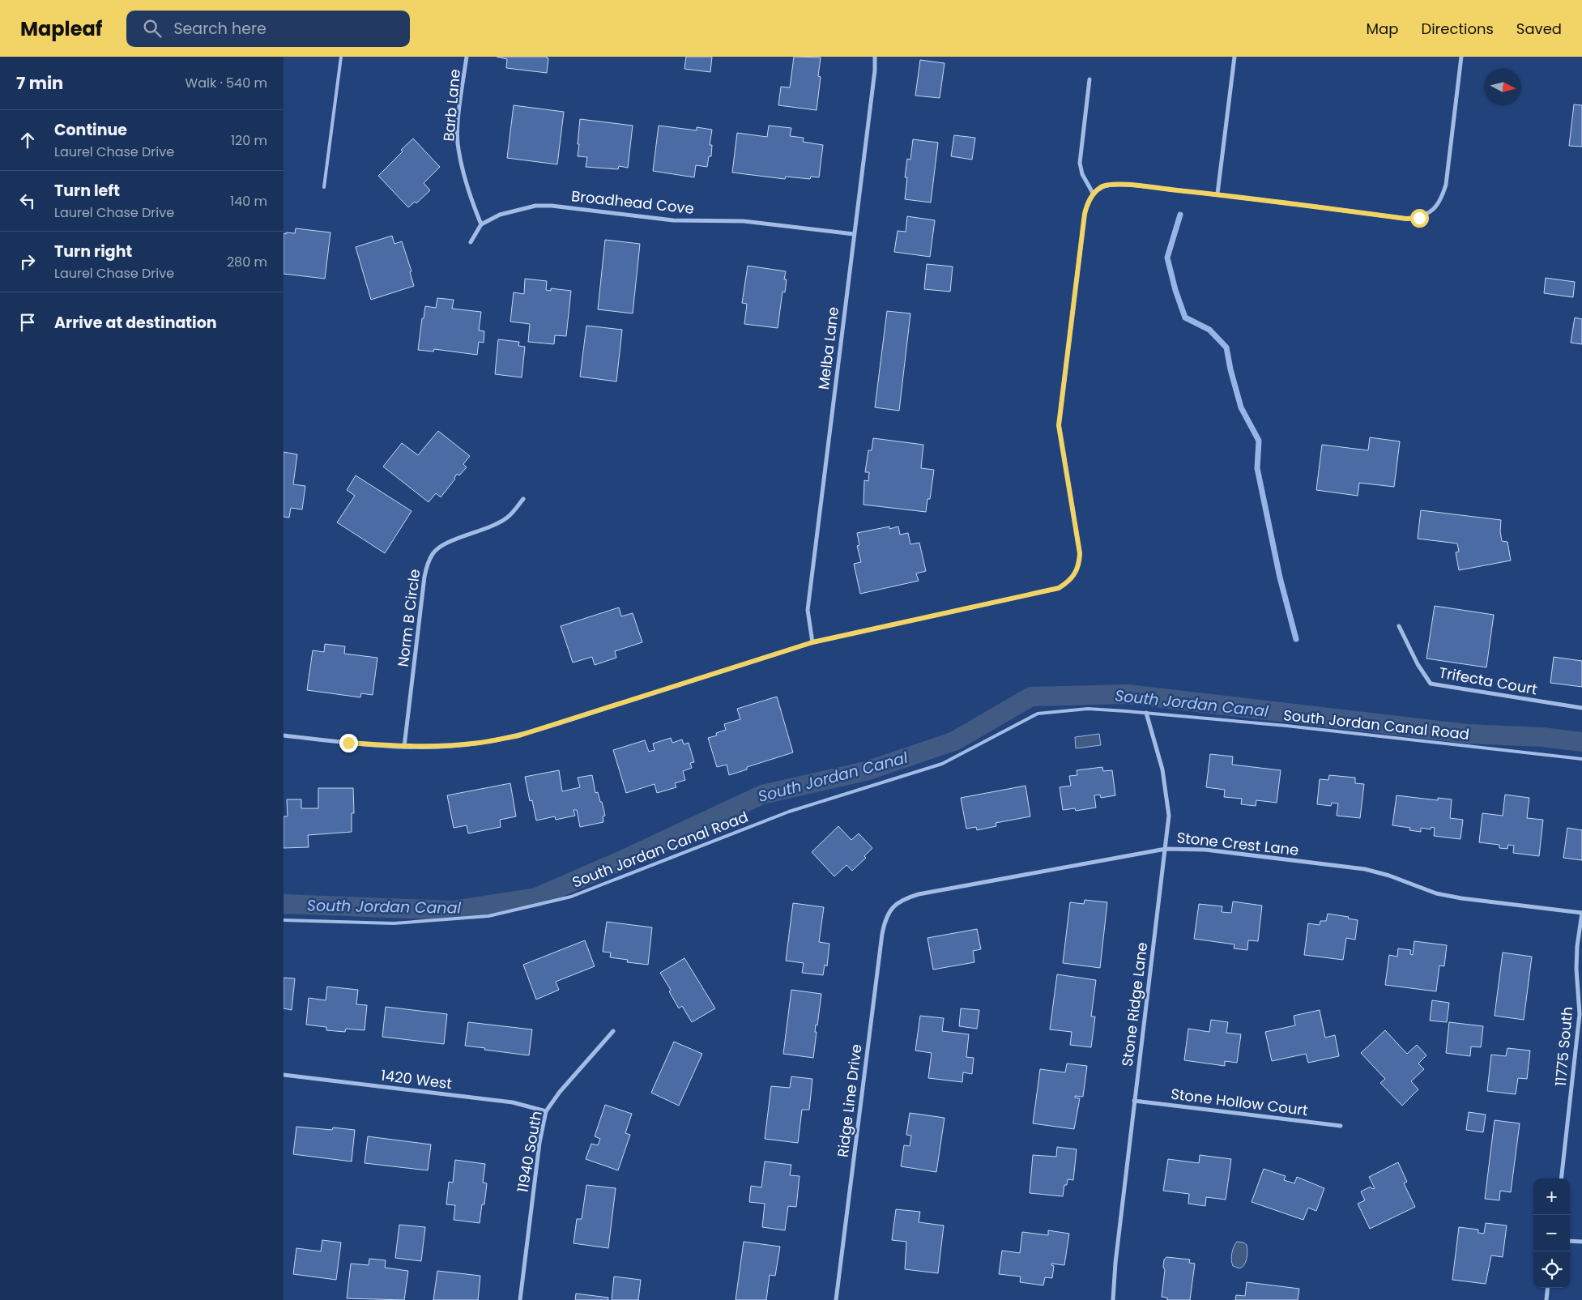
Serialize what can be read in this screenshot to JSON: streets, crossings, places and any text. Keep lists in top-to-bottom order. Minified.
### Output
{"streets":{"street":["Barb Lane","Broadhead Cove","Melba Lane","Norm B Circle","Trifecta Court","Stone Crest Lane","Stone Ridge Lane","11775 South","1420 West","Ridge Line Drive","Stone Hollow Court","11940 South"],"lane":["South Jordan Canal Road"]},"crossings":[["Barb Lane","Broadhead Cove"],["Broadhead Cove","Melba Lane"],["South Jordan Canal Road","Stone Ridge Lane"],["Stone Crest Lane","Stone Ridge Lane"],["Stone Crest Lane","11775 South"],["Stone Crest Lane","Ridge Line Drive"],["Stone Ridge Lane","Stone Hollow Court"],["1420 West","11940 South"]],"water":["South Jordan Canal"],"north":"right","page":{"header":"Mapleaf","search":"Search here","nav":["Map","Directions","Saved"],"heading":["7 min","Walk · 540 m"],"list":[["Continue","Laurel Chase Drive","120 m"],["Turn left","Laurel Chase Drive","140 m"],["Turn right","Laurel Chase Drive","280 m"],"Arrive at destination"],"map_buttons":["+","−"]}}
